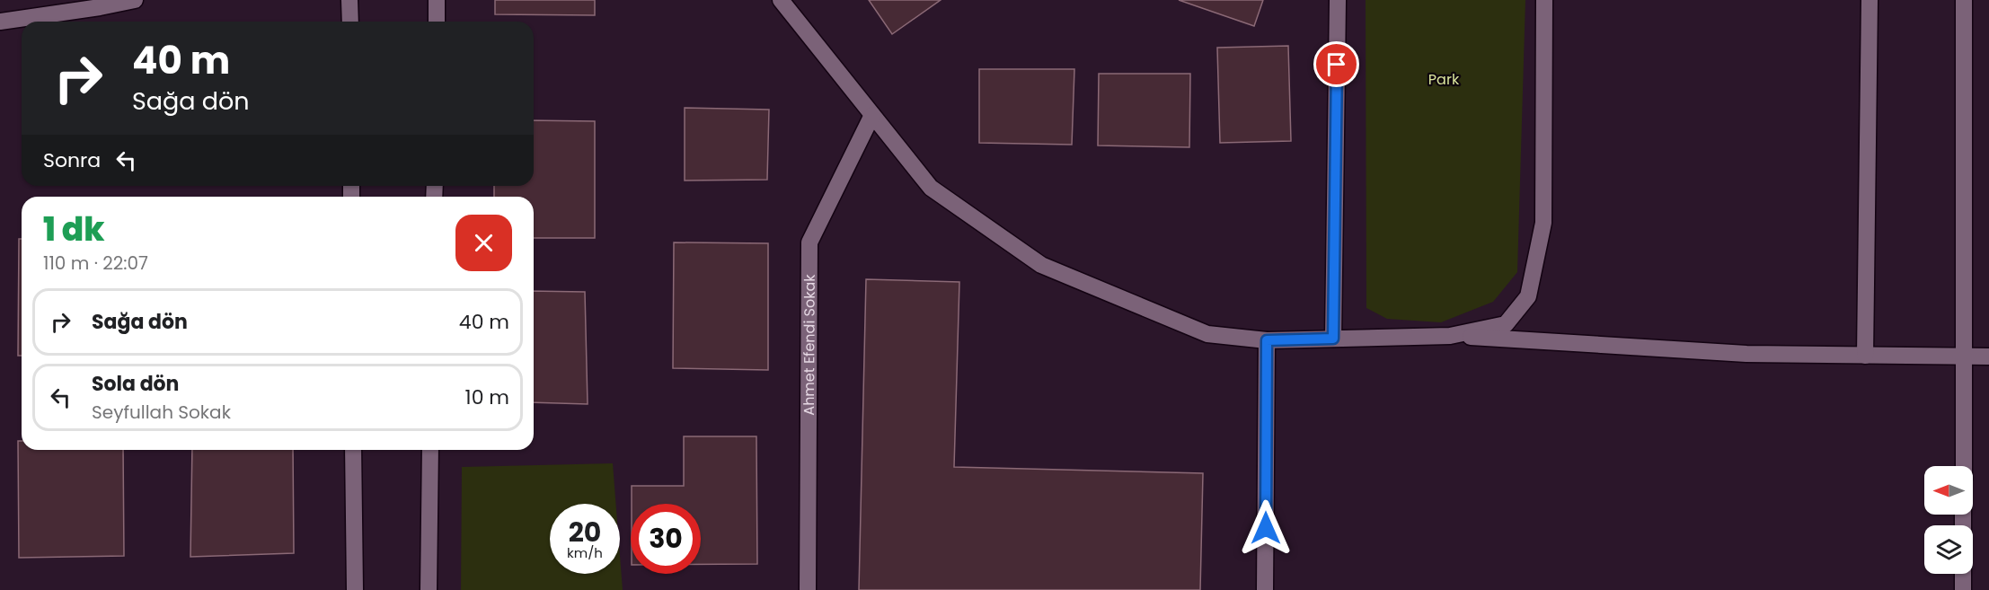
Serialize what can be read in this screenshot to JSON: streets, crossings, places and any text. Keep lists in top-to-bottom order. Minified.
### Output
{"streets":{"street":["Ahmet Efendi Sokak"]},"parks":["Park"],"north":"left","page":{"turn":["40 m","Sağa dön"],"then":"Sonra","heading":["1 dk","110 m · 22:07"],"list":[{"name":"Sağa dön","value":"40 m"},{"name":"Sola dön","note":"Seyfullah Sokak","value":"10 m"}],"speed":"20 km/h","limit":"30"}}
